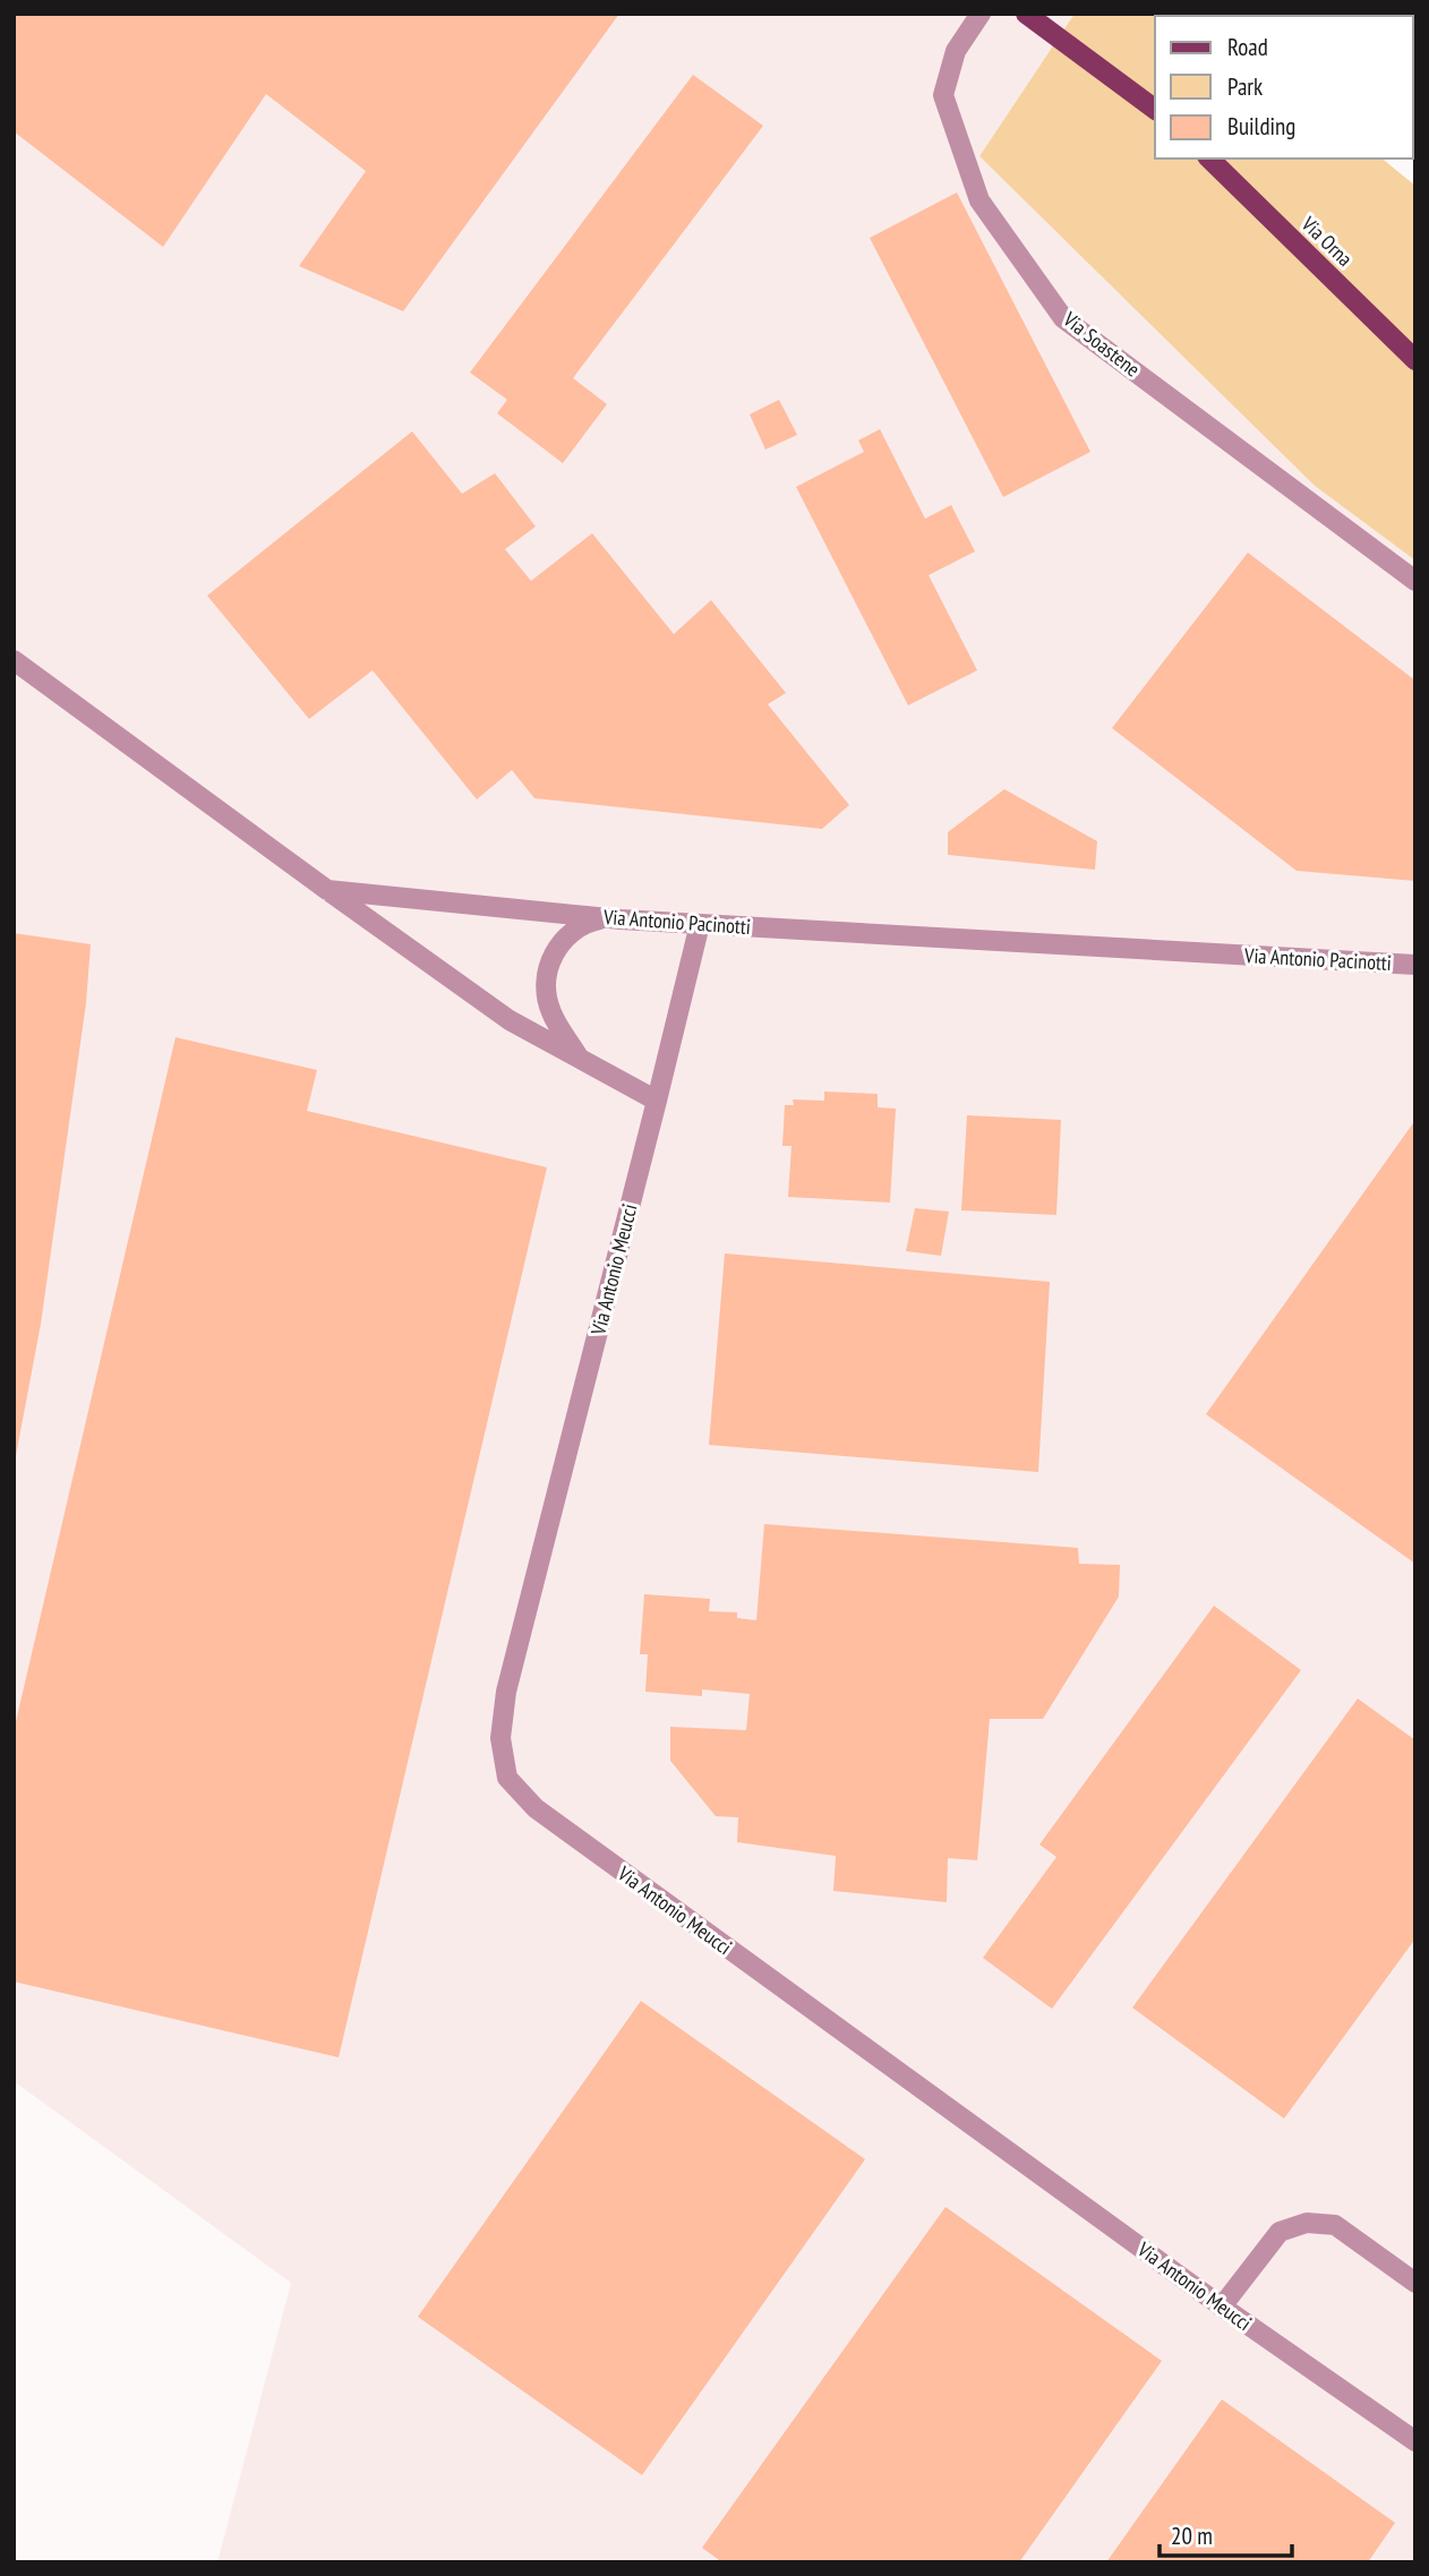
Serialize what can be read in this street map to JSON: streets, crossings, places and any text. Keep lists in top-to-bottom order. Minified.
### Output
{"streets":{"main road":["Via Orna"],"street":["Via Soastene","Via Antonio Pacinotti","Via Antonio Meucci"]},"crossings":[["Via Antonio Pacinotti","Via Antonio Meucci"]],"legend":["Road","Park","Building"],"scale_bar":"20 m"}
